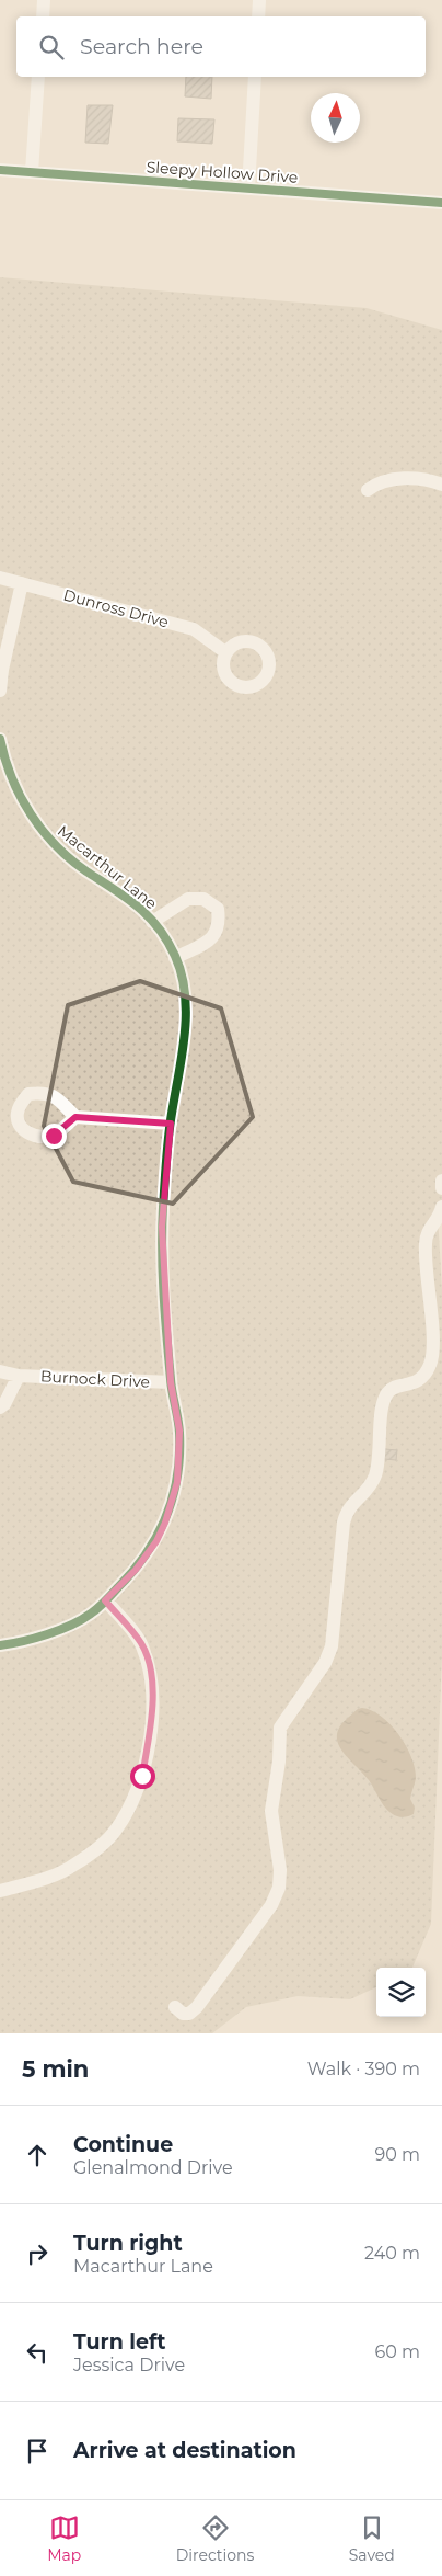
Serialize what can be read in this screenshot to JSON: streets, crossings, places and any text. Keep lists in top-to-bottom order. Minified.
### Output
{"streets":{"street":["Sleepy Hollow Drive","Dunross Drive","Macarthur Lane","Burnock Drive"]},"crossings":[["Macarthur Lane","Burnock Drive"]],"north":"top","page":{"search":"Search here","heading":["5 min","Walk · 390 m"],"list":[["Continue","Glenalmond Drive","90 m"],["Turn right","Macarthur Lane","240 m"],["Turn left","Jessica Drive","60 m"],"Arrive at destination"],"nav":["Map","Directions","Saved"]}}
